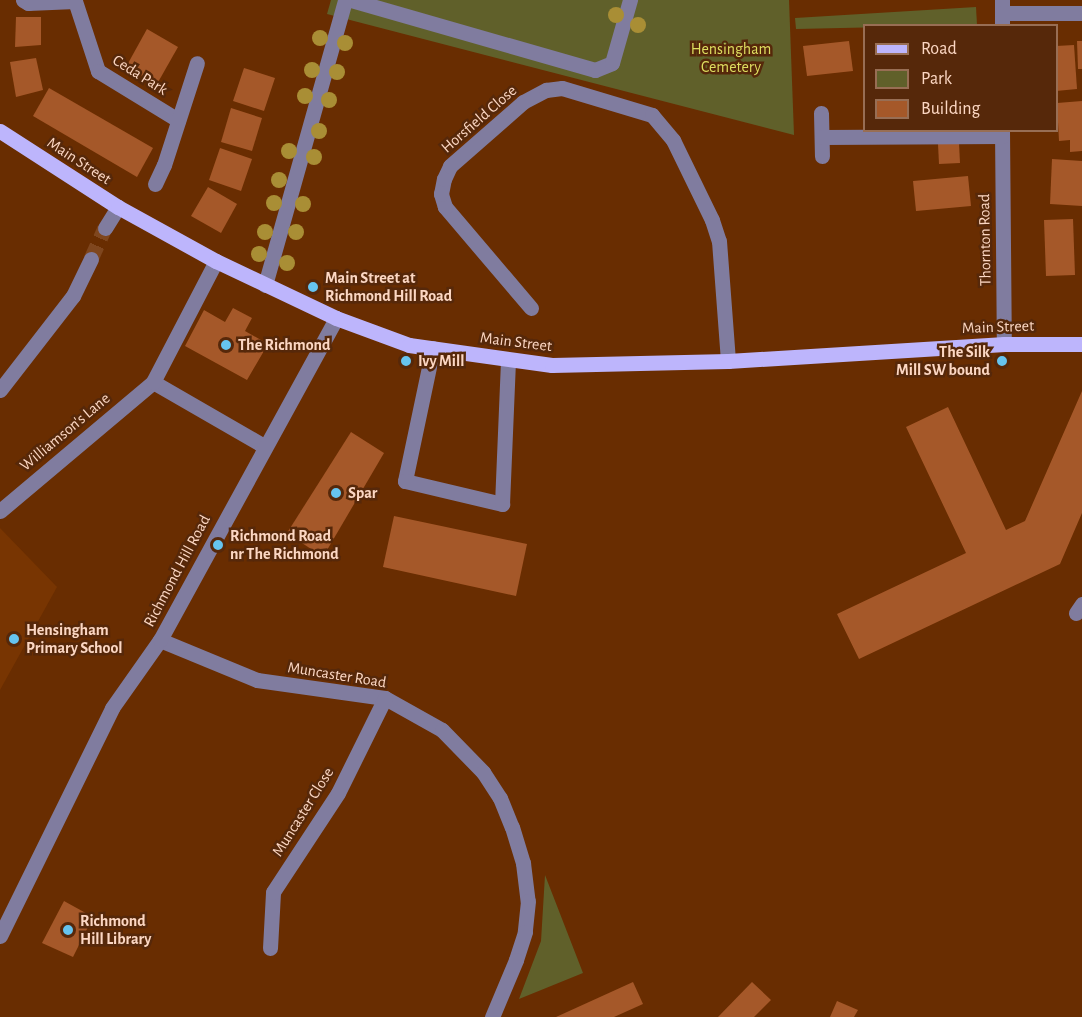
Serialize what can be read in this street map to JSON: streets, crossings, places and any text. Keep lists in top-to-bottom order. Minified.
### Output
{"streets":{"main road":["Main Street"],"street":["Ceda Park","Horsfield Close","Thornton Road","Williamson's Lane","Richmond Hill Road","Muncaster Road","Muncaster Close"]},"crossings":[["Horsfield Close","Main Street"],["Main Street","Thornton Road"],["Main Street","Richmond Hill Road"],["Richmond Hill Road","Muncaster Road"],["Muncaster Road","Muncaster Close"]],"parks":["Hensingham Cemetery"],"places":["Main Street at Richmond Hill Road","The Richmond","Ivy Mill","The Silk Mill SW bound","Spar","Richmond Road nr The Richmond","Hensingham Primary School","Richmond Hill Library"],"legend":["Road","Park","Building"]}
